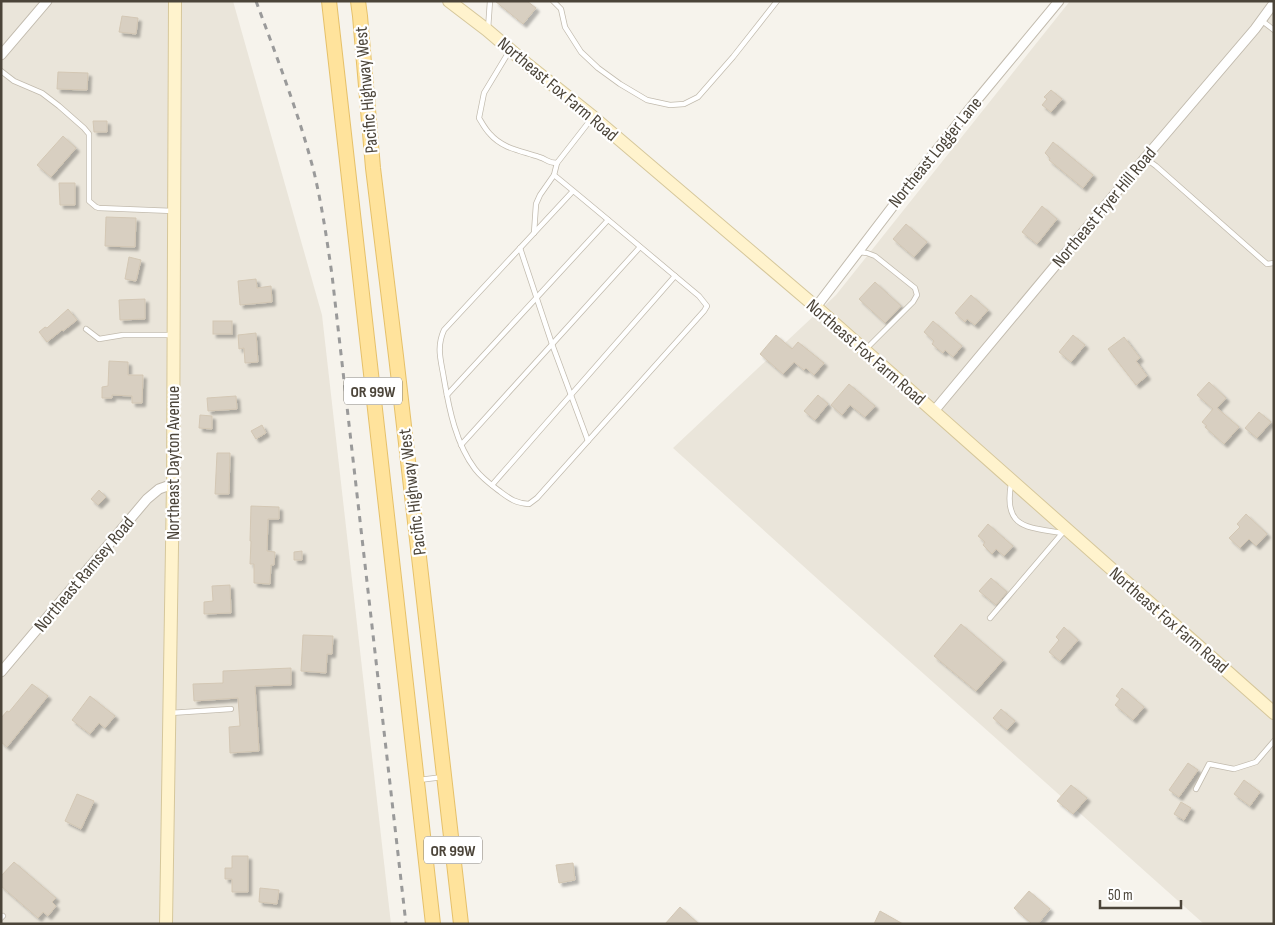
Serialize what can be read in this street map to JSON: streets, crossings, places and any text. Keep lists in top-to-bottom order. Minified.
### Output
{"streets":{"main road":["Pacific Highway West","OR 99W"],"street":["Northeast Fox Farm Road","Northeast Logger Lane","Northeast Fryer Hill Road","Northeast Dayton Avenue","Northeast Ramsey Road"]},"crossings":[["Northeast Fox Farm Road","Northeast Logger Lane"],["Northeast Fox Farm Road","Northeast Fryer Hill Road"],["Northeast Dayton Avenue","Northeast Ramsey Road"]],"scale_bar":"50 m"}
